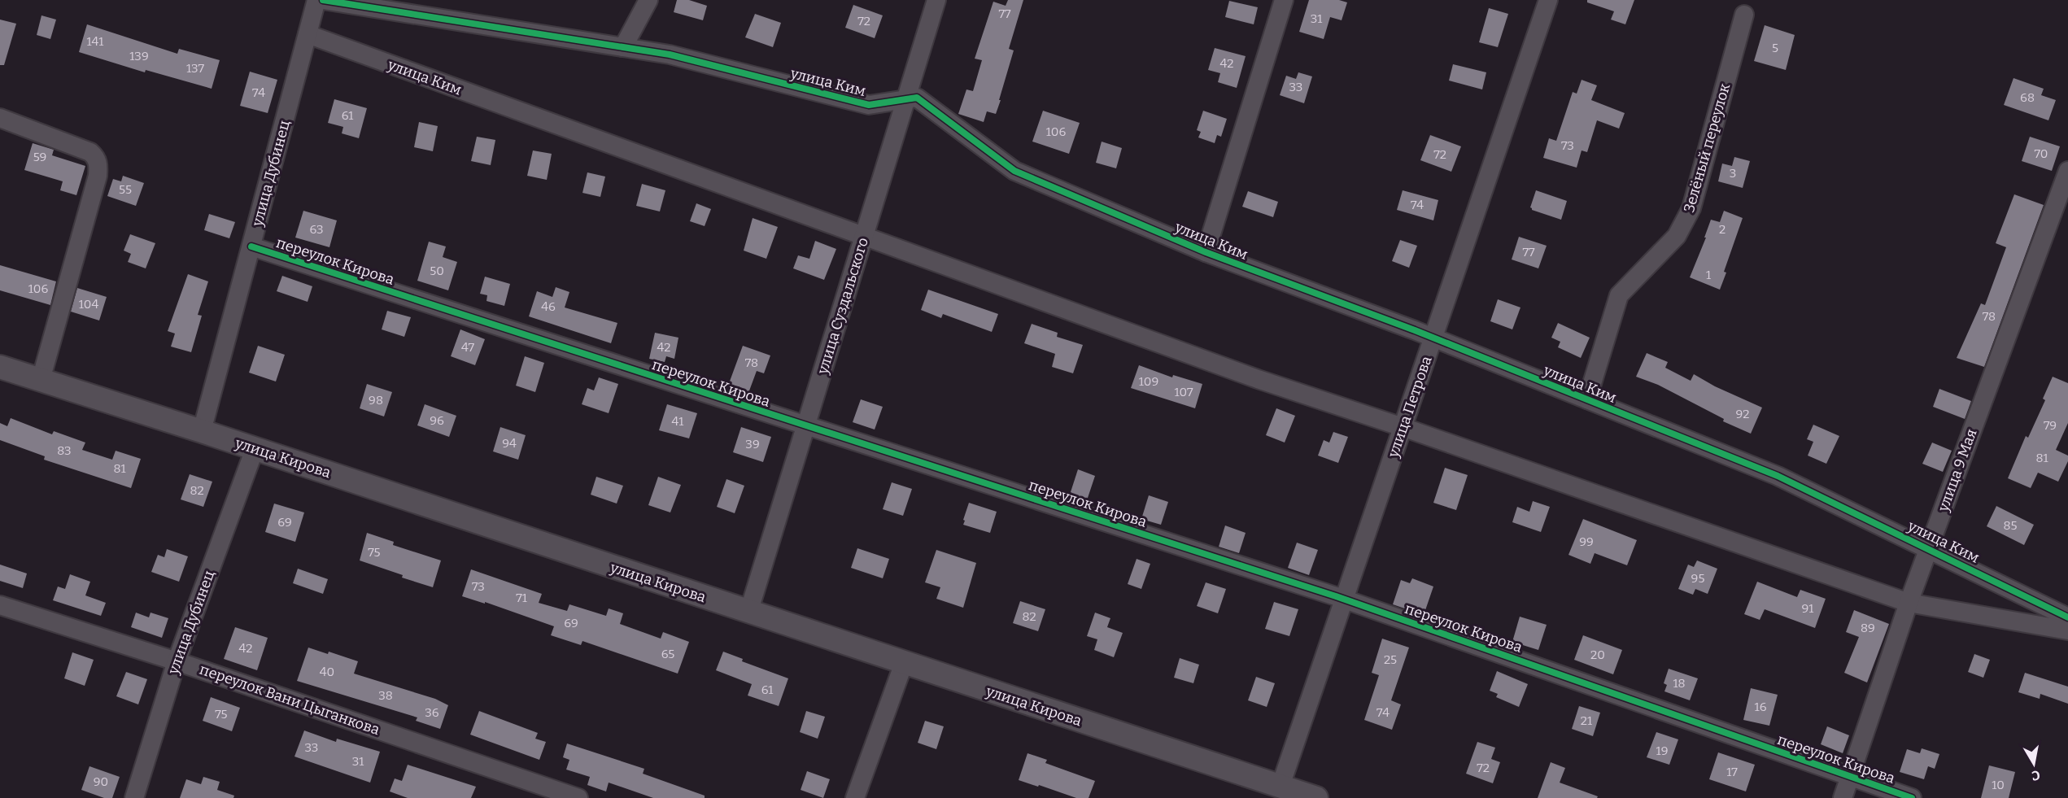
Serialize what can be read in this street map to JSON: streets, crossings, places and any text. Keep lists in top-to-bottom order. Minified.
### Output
{"streets":{"street":["улица Ким","Зелёный переулок","улица Дубинец","переулок Кирова","улица Суздальского","улица Петрова","улица Кирова","улица 9 Мая","переулок Вани Цыганкова"]},"crossings":[["улица Ким","Зелёный переулок"],["улица Ким","улица Дубинец"],["улица Ким","улица Суздальского"],["улица Ким","улица Петрова"],["улица Ким","улица 9 Мая"],["улица Дубинец","переулок Кирова"],["улица Дубинец","улица Кирова"],["улица Дубинец","переулок Вани Цыганкова"],["переулок Кирова","улица Суздальского"],["переулок Кирова","улица Петрова"],["переулок Кирова","улица 9 Мая"],["улица Суздальского","улица Кирова"],["улица Петрова","улица Кирова"]],"house_numbers":["77","31","72","141","5","139","42","137","33","74","68","61","106","73","70","72","59","3","55","74","63","2","77","50","1","106","104","46","78","47","42","78","109","107","98","92","96","41","79","94","39","83","81","81","82","69","85","99","75","95","73","71","91","82","69","89","42","65","20","25","40","18","61","38","16","36","74","75","21","33","19","31","72","17","90","10"],"north":"bottom"}
